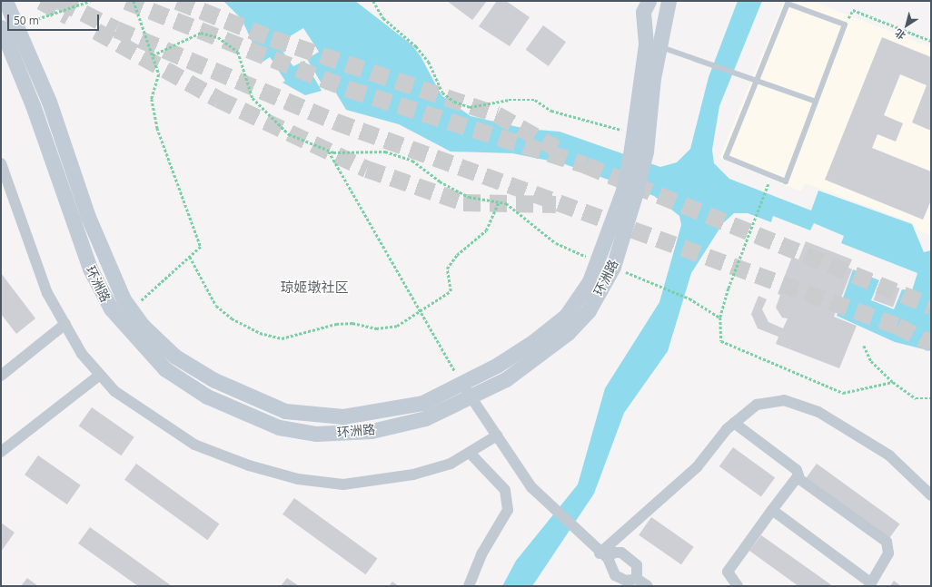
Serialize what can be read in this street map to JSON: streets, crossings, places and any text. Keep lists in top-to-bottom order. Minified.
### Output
{"streets":{"street":["环洲路"]},"districts":["琼姬墩社区"],"scale_bar":"50 m","north":"bottom left"}
